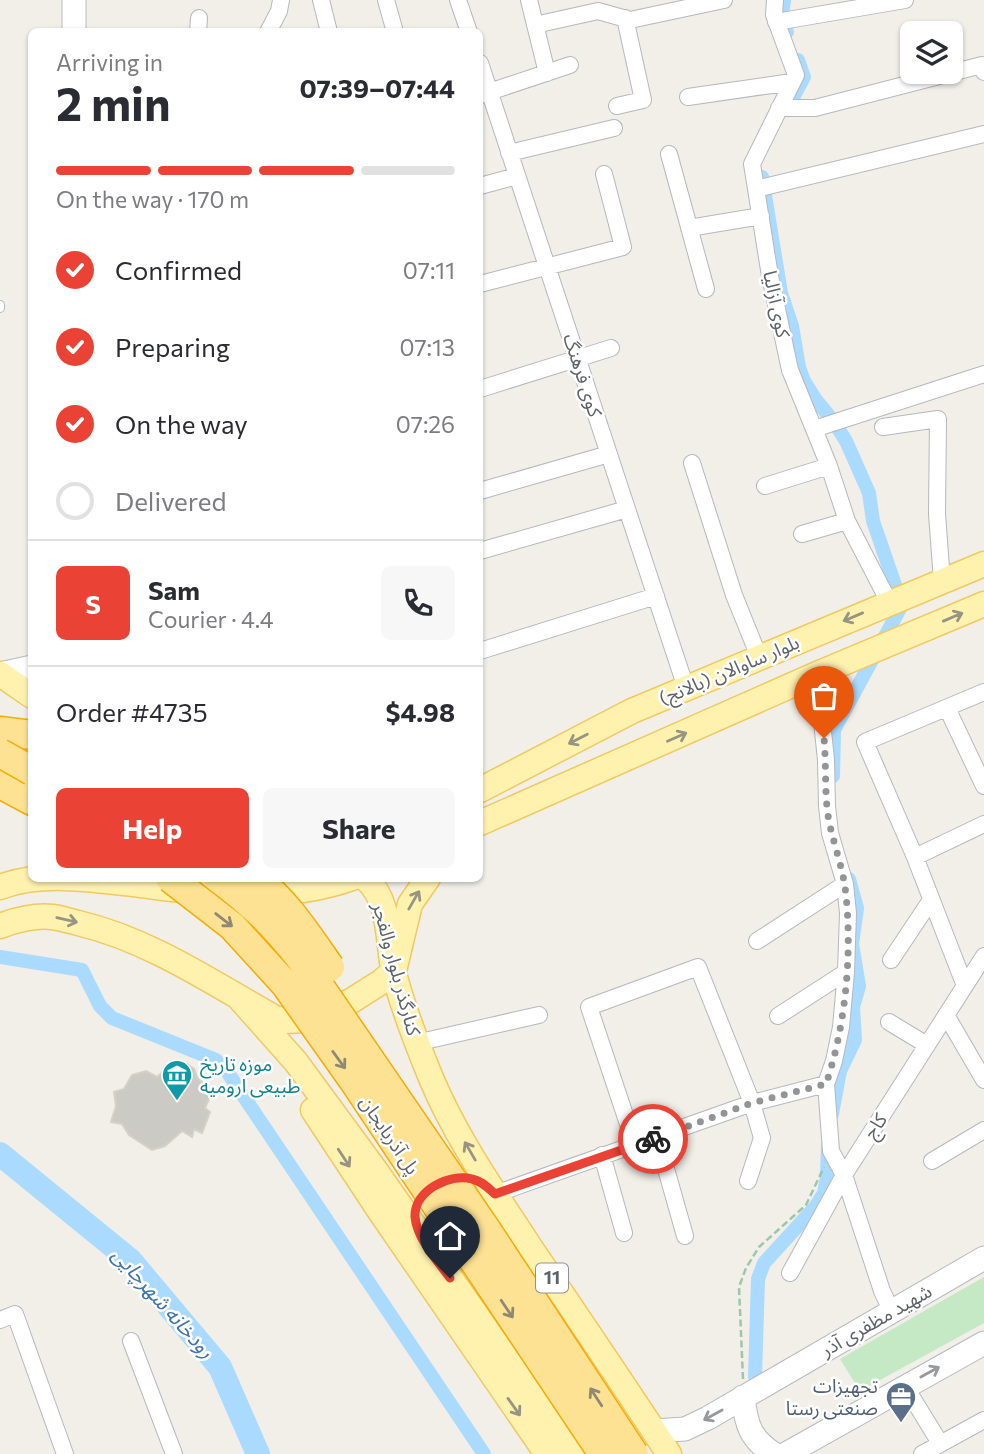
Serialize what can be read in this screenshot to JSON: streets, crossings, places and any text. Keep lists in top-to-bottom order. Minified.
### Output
{"streets":{"highway":["پل آذربایجان"],"main road":["بلوار ساوالان (بالانج)","کنارگذر بلوار والفجر","11","شهید مظفری آذر"],"street":["کوی آزالیا","کوی فرهنگ","کاج"]},"crossings":[["کوی آزالیا","بلوار ساوالان (بالانج)"],["کوی فرهنگ","بلوار ساوالان (بالانج)"],["کنارگذر بلوار والفجر","11"],["کنارگذر بلوار والفجر","شهید مظفری آذر"]],"water":["رودخانه شهرچایی"],"places":{"museum":["موزه تاریخ طبیعی ارومیه"],"office":["تجهیزات صنعتی رستا"]},"page":{"heading":["2 min","Arriving in","07:39–07:44"],"panel":["Sam","Courier · 4.4","Order #4735","$4.98"],"bar":"On the way · 170 m","list":[["Confirmed","07:11"],["Preparing","07:13"],["On the way","07:26"],"Delivered"],"round":"S","buttons":["Help","Share"]}}
